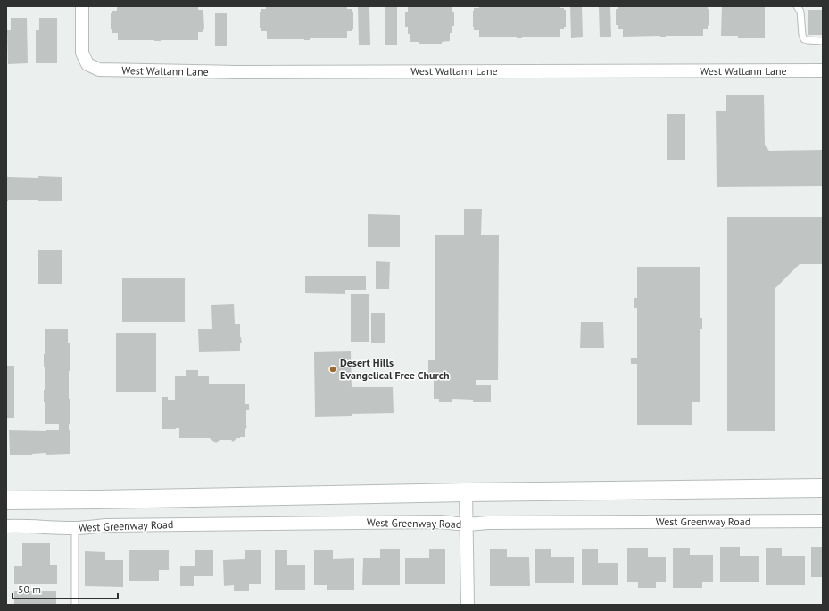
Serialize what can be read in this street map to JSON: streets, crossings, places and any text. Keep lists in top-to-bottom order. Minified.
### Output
{"streets":{"street":["West Waltann Lane","West Greenway Road"]},"places":["Desert Hills Evangelical Free Church"],"scale_bar":"50 m"}
